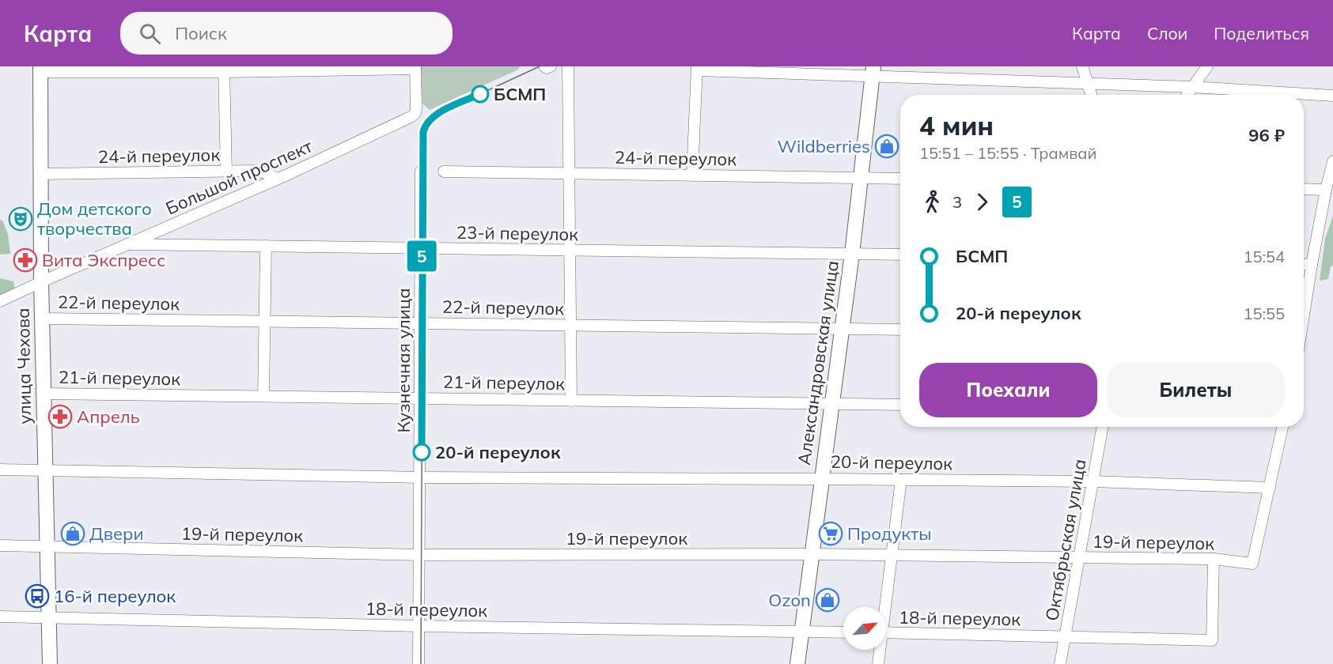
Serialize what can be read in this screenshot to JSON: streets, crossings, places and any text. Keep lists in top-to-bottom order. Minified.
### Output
{"streets":{"main road":["Александровская улица","улица Чехова"],"street":["24-й переулок","Большой проспект","23-й переулок","22-й переулок","Кузнечная улица","21-й переулок","20-й переулок","19-й переулок","Октябрьская улица","18-й переулок"]},"crossings":[["24-й переулок","Большой проспект"],["24-й переулок","Александровская улица"],["24-й переулок","улица Чехова"],["Большой проспект","23-й переулок"],["Большой проспект","улица Чехова"],["23-й переулок","Кузнечная улица"],["23-й переулок","Александровская улица"],["22-й переулок","Кузнечная улица"],["22-й переулок","Александровская улица"],["22-й переулок","улица Чехова"],["Кузнечная улица","21-й переулок"],["Кузнечная улица","20-й переулок"],["Кузнечная улица","19-й переулок"],["Кузнечная улица","18-й переулок"],["Александровская улица","21-й переулок"],["Александровская улица","20-й переулок"],["Александровская улица","19-й переулок"],["Александровская улица","18-й переулок"],["улица Чехова","21-й переулок"],["улица Чехова","20-й переулок"],["улица Чехова","19-й переулок"],["улица Чехова","18-й переулок"],["20-й переулок","19-й переулок"],["20-й переулок","Октябрьская улица"],["19-й переулок","Октябрьская улица"],["19-й переулок","18-й переулок"],["Октябрьская улица","18-й переулок"]],"places":{"other":["БСМП","20-й переулок"],"shop":["Wildberries","Двери","Ozon"],"theatre":["Дом детского творчества"],"pharmacy":["Вита Экспресс","Апрель"],"supermarket":["Продукты"],"bus stop":["16-й переулок"]},"lines":["tram line 5"],"north":"top right","page":{"header":"Карта","search":"Поиск","nav":["Карта","Слои","Поделиться"],"on_map":"5","heading":["4 мин","15:51 – 15:55 · Трамвай","96 ₽"],"legs":["3","5"],"list":[{"name":"БСМП","value":"15:54"},{"name":"20-й переулок","value":"15:55"}],"buttons":["Поехали","Билеты"]}}
